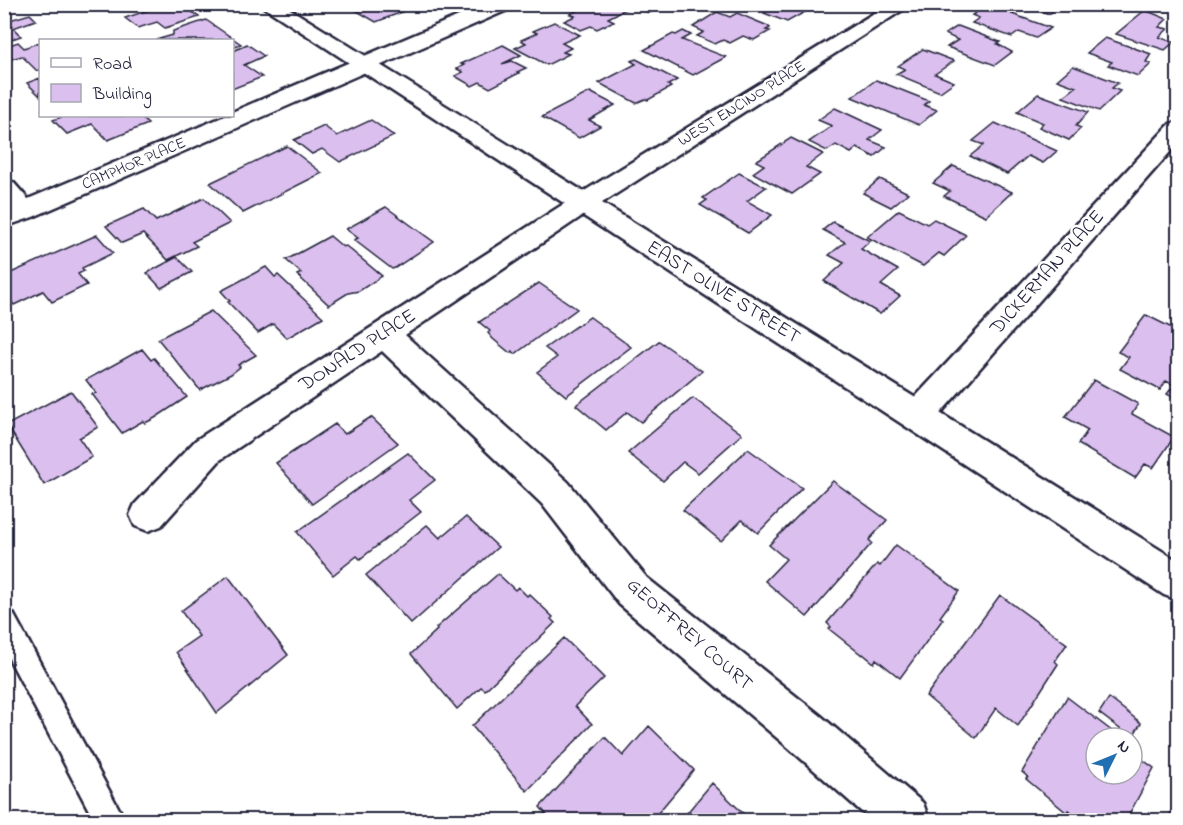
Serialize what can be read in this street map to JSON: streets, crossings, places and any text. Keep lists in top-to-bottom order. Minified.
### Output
{"streets":{"street":["WEST ENCINO PLACE","CAMPHOR PLACE","DICKERMAN PLACE","EAST OLIVE STREET","DONALD PLACE","GEOFFREY COURT"]},"crossings":[["WEST ENCINO PLACE","EAST OLIVE STREET"],["WEST ENCINO PLACE","DONALD PLACE"],["CAMPHOR PLACE","EAST OLIVE STREET"],["DICKERMAN PLACE","EAST OLIVE STREET"],["EAST OLIVE STREET","DONALD PLACE"],["DONALD PLACE","GEOFFREY COURT"]],"legend":["Road","Building"],"north":"top right"}
